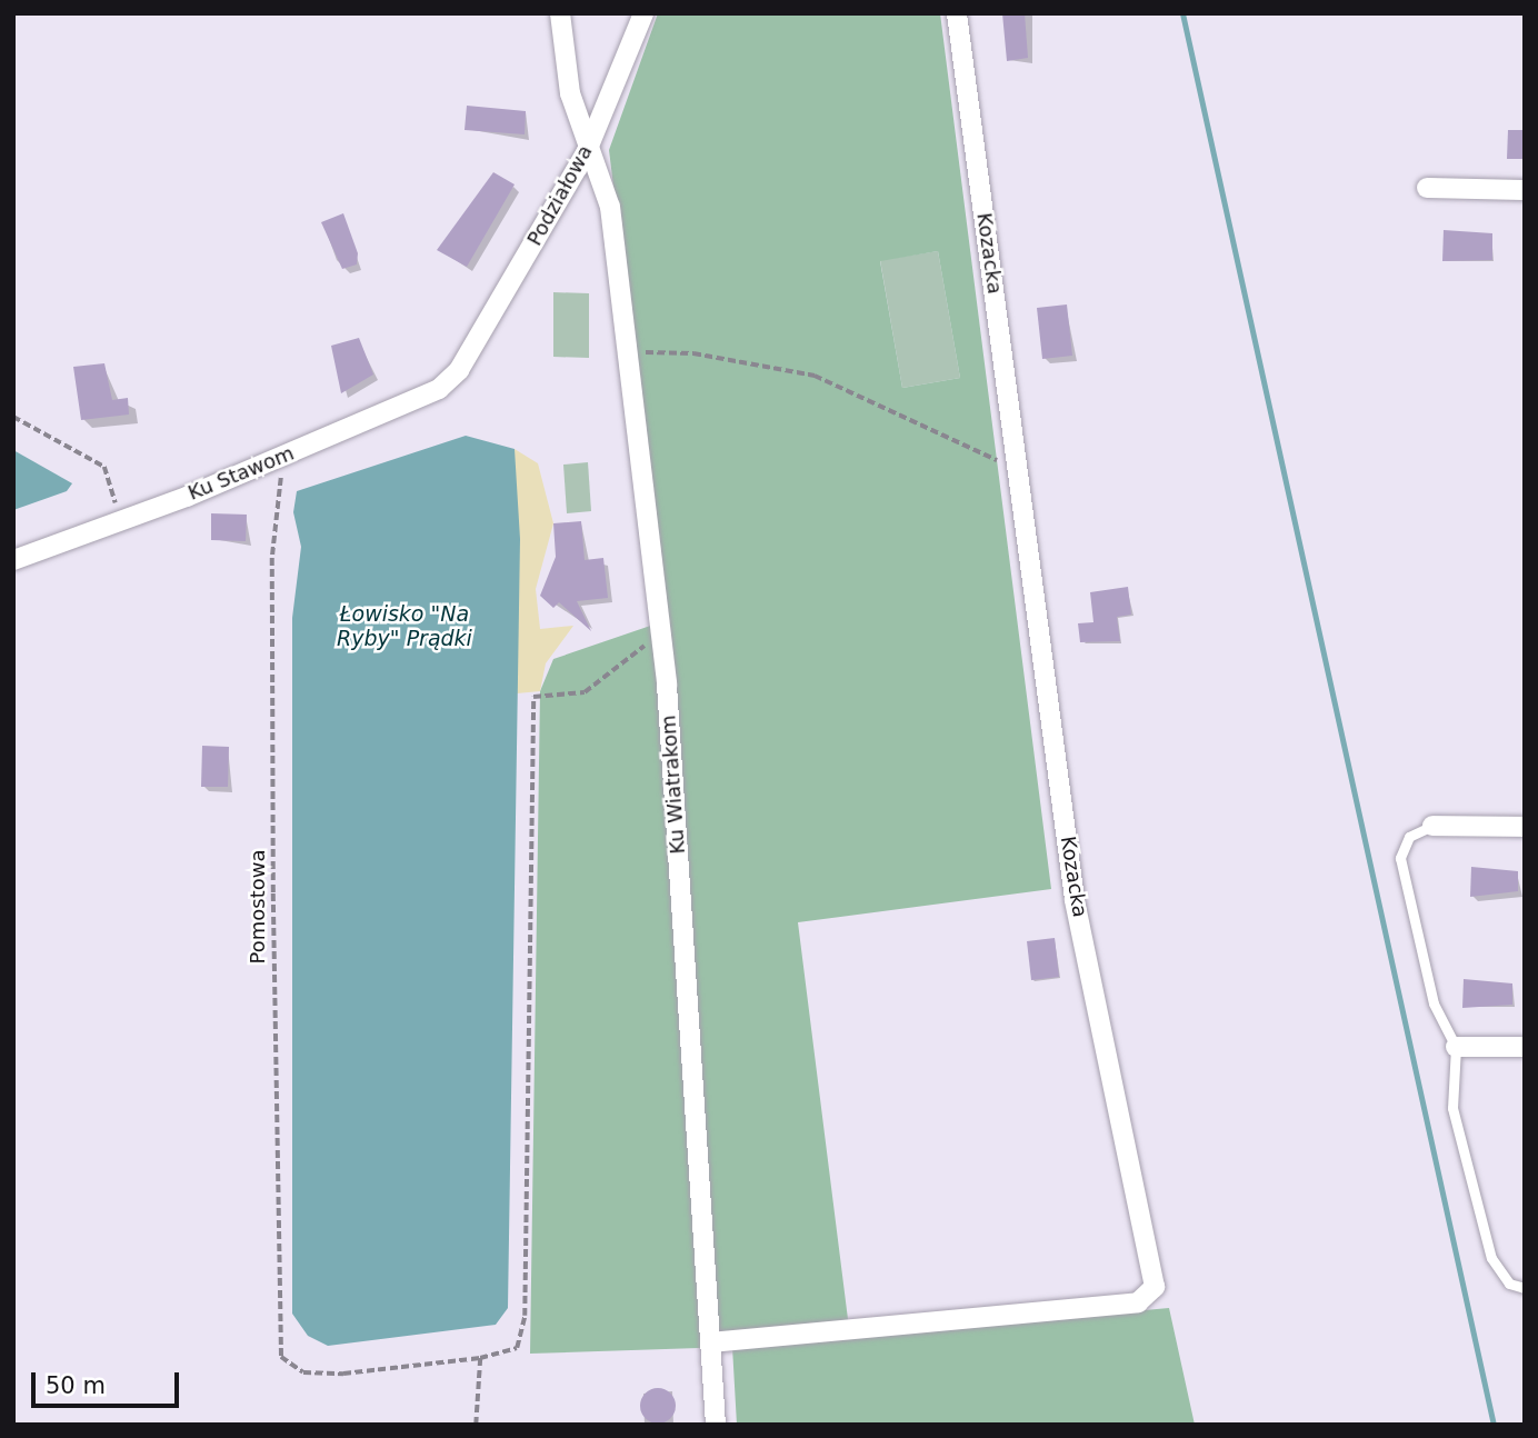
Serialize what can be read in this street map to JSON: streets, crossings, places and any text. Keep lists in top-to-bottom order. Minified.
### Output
{"streets":{"street":["Podziałowa","Kozacka","Ku Stawom","Ku Wiatrakom"],"path":["Pomostowa"]},"crossings":[["Podziałowa","Ku Stawom"],["Podziałowa","Ku Wiatrakom"],["Kozacka","Ku Wiatrakom"],["Ku Stawom","Pomostowa"]],"water":["Łowisko \"Na Ryby\" Prądki"],"scale_bar":"50 m"}
